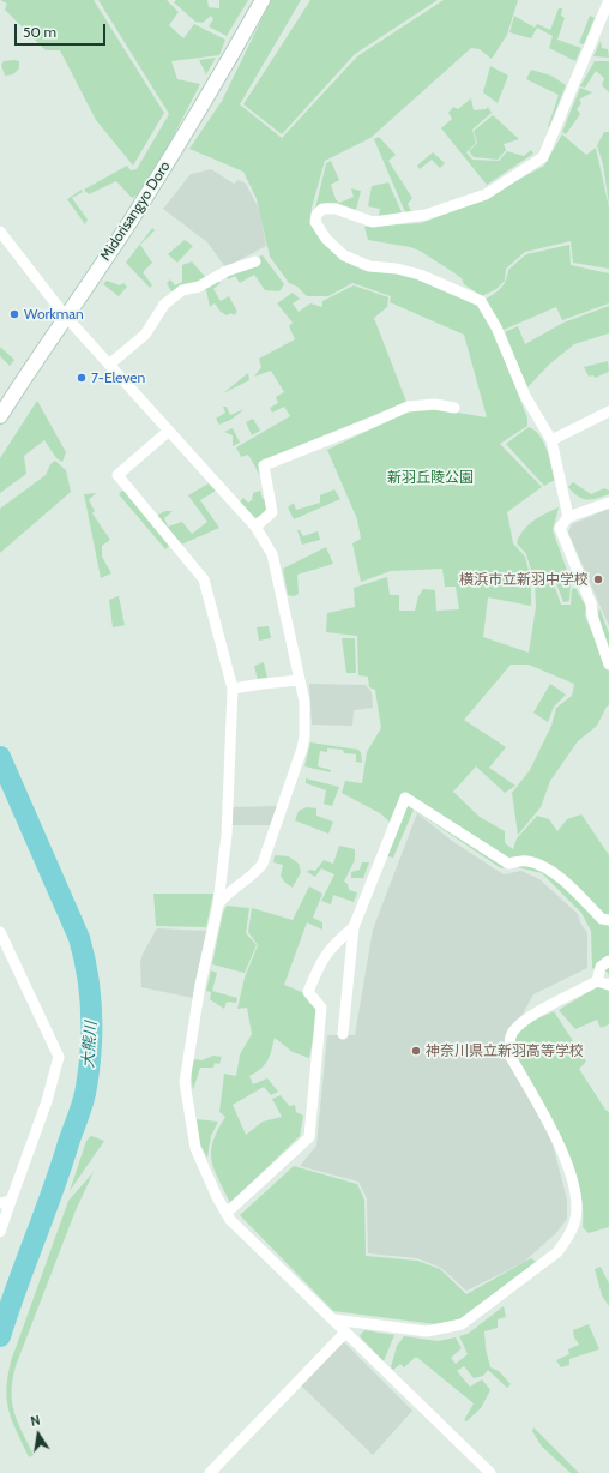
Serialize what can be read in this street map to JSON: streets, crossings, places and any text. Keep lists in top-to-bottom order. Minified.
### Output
{"streets":{"main road":["Midorisangyo Doro"]},"water":["大熊川"],"parks":["新羽丘陵公園"],"places":["Workman","7-Eleven","横浜市立新羽中学校","神奈川県立新羽高等学校"],"scale_bar":"50 m","north":"top"}
